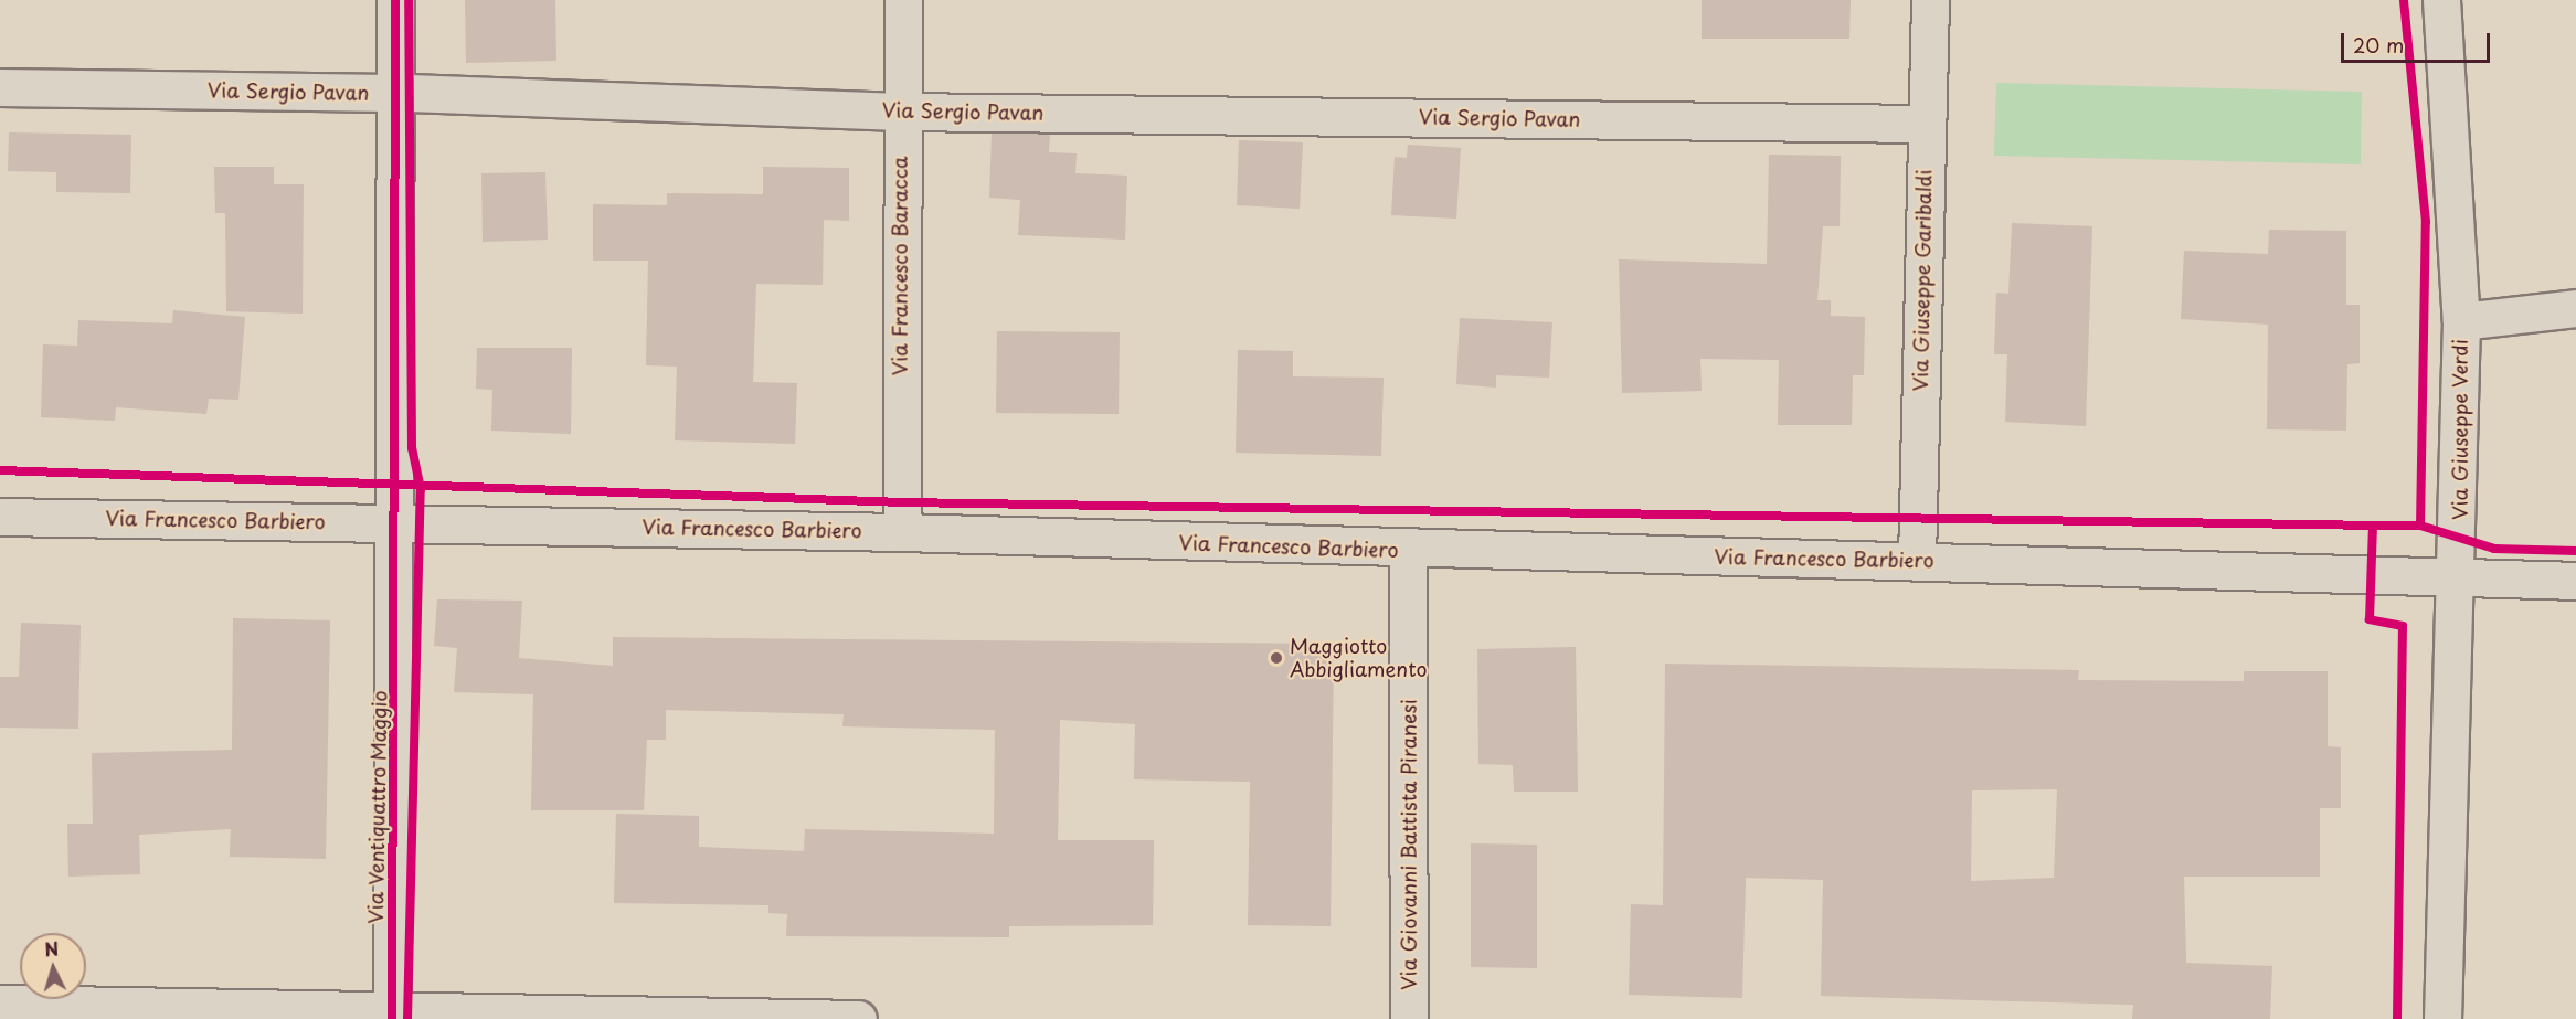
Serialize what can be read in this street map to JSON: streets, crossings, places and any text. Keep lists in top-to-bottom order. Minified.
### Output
{"streets":{"street":["Via Sergio Pavan","Via Francesco Baracca","Via Giuseppe Garibaldi","Via Giuseppe Verdi","Via Francesco Barbiero","Via Ventiquattro Maggio","Via Giovanni Battista Piranesi"]},"crossings":[["Via Sergio Pavan","Via Francesco Baracca"],["Via Sergio Pavan","Via Giuseppe Garibaldi"],["Via Sergio Pavan","Via Ventiquattro Maggio"],["Via Francesco Baracca","Via Francesco Barbiero"],["Via Giuseppe Garibaldi","Via Francesco Barbiero"],["Via Giuseppe Verdi","Via Francesco Barbiero"],["Via Francesco Barbiero","Via Ventiquattro Maggio"],["Via Francesco Barbiero","Via Giovanni Battista Piranesi"]],"places":["Maggiotto Abbigliamento"],"scale_bar":"20 m","north":"top"}
